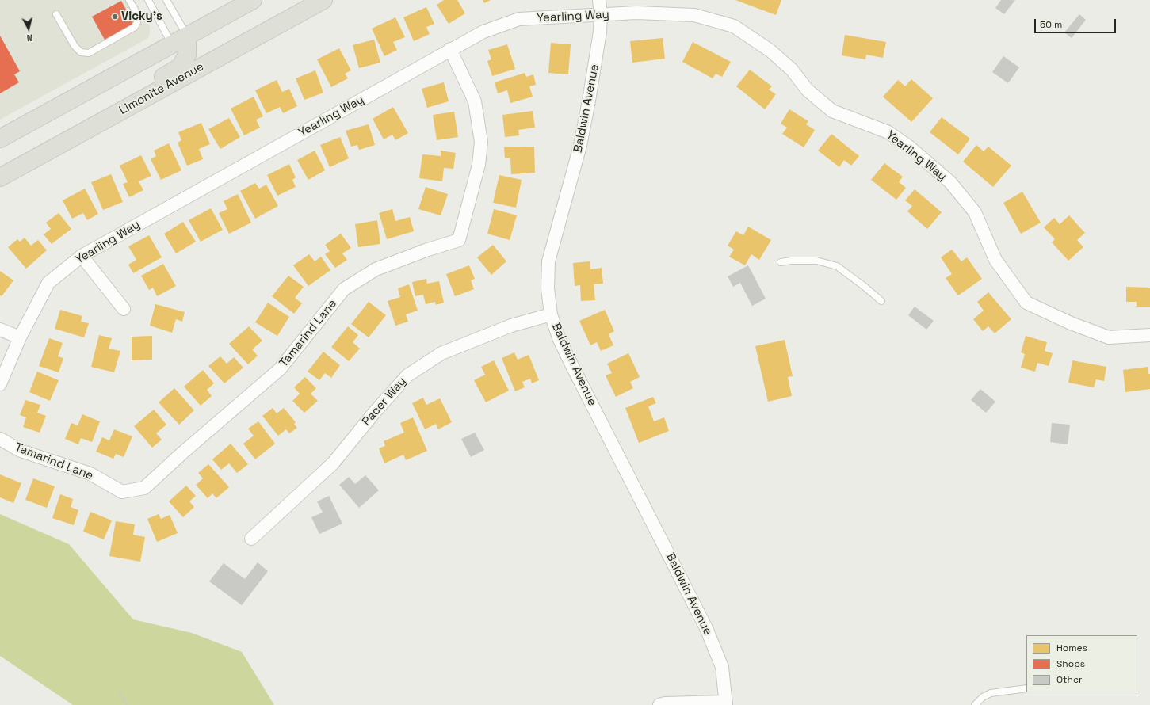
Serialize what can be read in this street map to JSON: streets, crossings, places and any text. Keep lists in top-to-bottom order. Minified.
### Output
{"streets":{"main road":["Limonite Avenue"],"street":["Yearling Way","Baldwin Avenue","Tamarind Lane","Pacer Way"]},"crossings":[["Yearling Way","Baldwin Avenue"],["Yearling Way","Tamarind Lane"],["Baldwin Avenue","Pacer Way"]],"places":["Vicky's"],"legend":["Homes","Shops","Other"],"scale_bar":"50 m","north":"bottom"}
